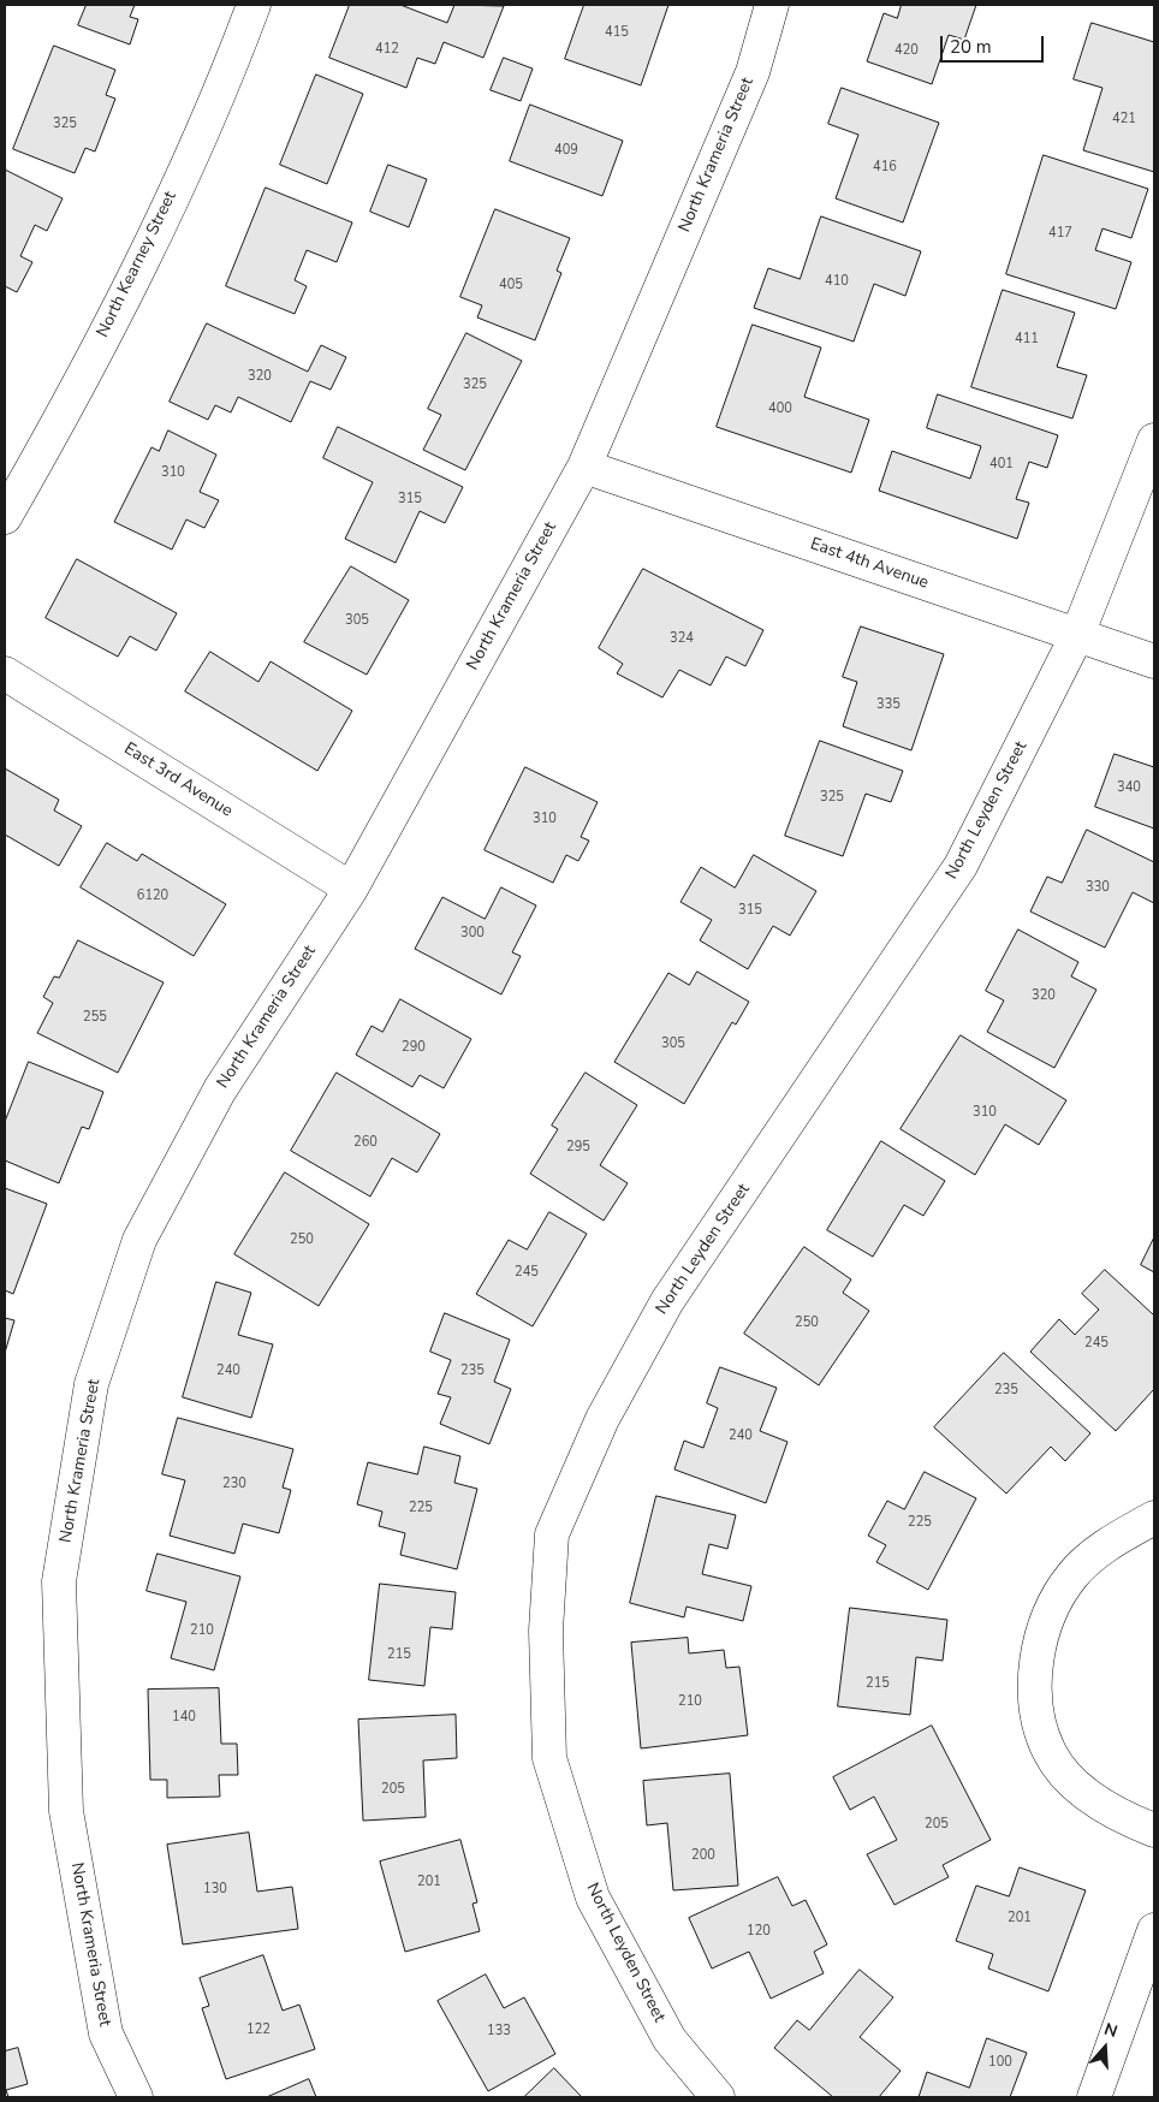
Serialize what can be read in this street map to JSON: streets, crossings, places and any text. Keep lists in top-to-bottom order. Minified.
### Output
{"streets":{"street":["North Krameria Street","North Kearney Street","East 4th Avenue","East 3rd Avenue","North Leyden Street"]},"crossings":[["North Krameria Street","East 4th Avenue"],["North Krameria Street","East 3rd Avenue"],["East 4th Avenue","North Leyden Street"]],"house_numbers":["415","412","420","421","325","409","416","417","410","405","411","320","325","400","401","310","315","305","324","335","340","325","310","330","6120","315","300","320","255","305","290","310","260","295","250","245","250","245","240","235","235","240","230","225","225","210","215","215","210","140","205","205","200","201","130","201","120","122","133","100"],"scale_bar":"20 m","north":"top"}
